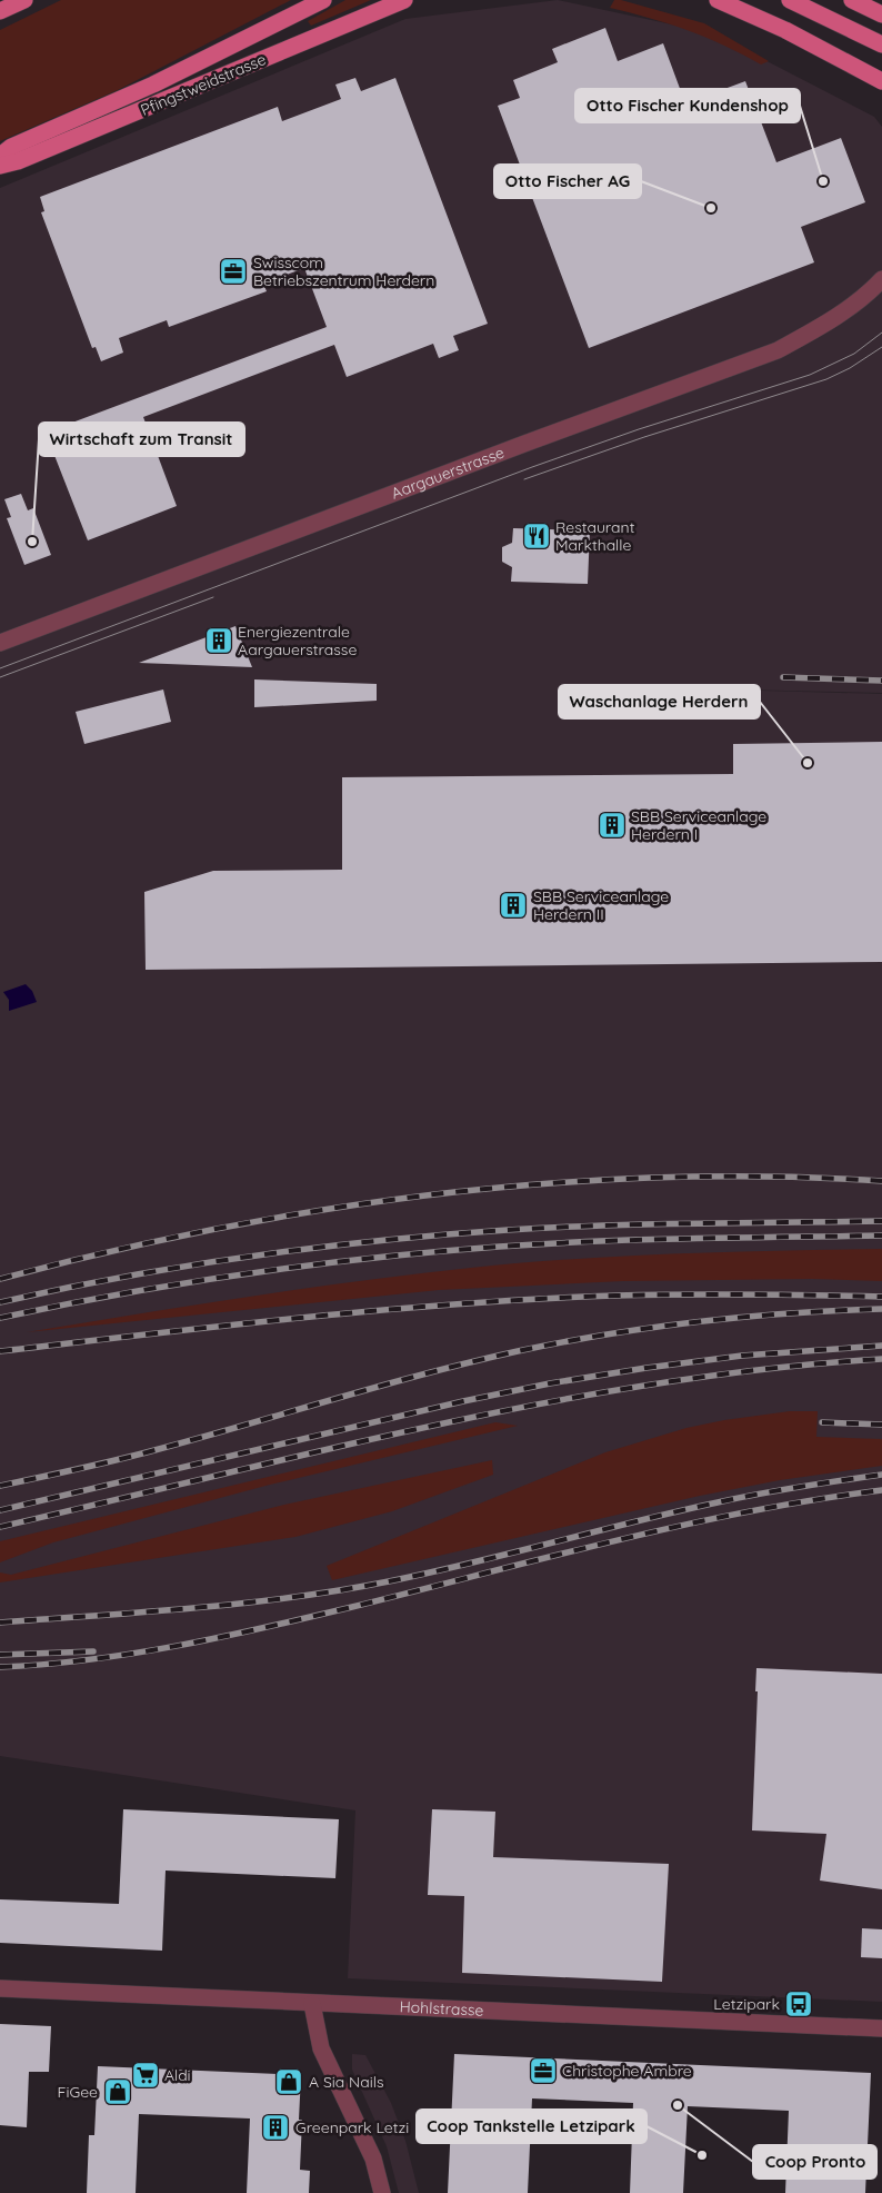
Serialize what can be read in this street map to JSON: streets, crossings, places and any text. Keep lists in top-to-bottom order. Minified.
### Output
{"streets":{"main road":["Pfingstweidstrasse"],"street":["Aargauerstrasse","Hohlstrasse"]},"places":{"other":["Otto Fischer Kundenshop","Otto Fischer AG","Wirtschaft zum Transit","Waschanlage Herdern","Coop Pronto","Coop Tankstelle Letzipark"],"office":["Swisscom Betriebszentrum Herdern","Christophe Ambre"],"restaurant":["Restaurant Markthalle"],"building":["Energiezentrale Aargauerstrasse","SBB Serviceanlage Herdern I","SBB Serviceanlage Herdern II","Greenpark Letzi"],"bus stop":["Letzipark"],"supermarket":["Aldi"],"shop":["A Sia Nails","FiGee"]}}
